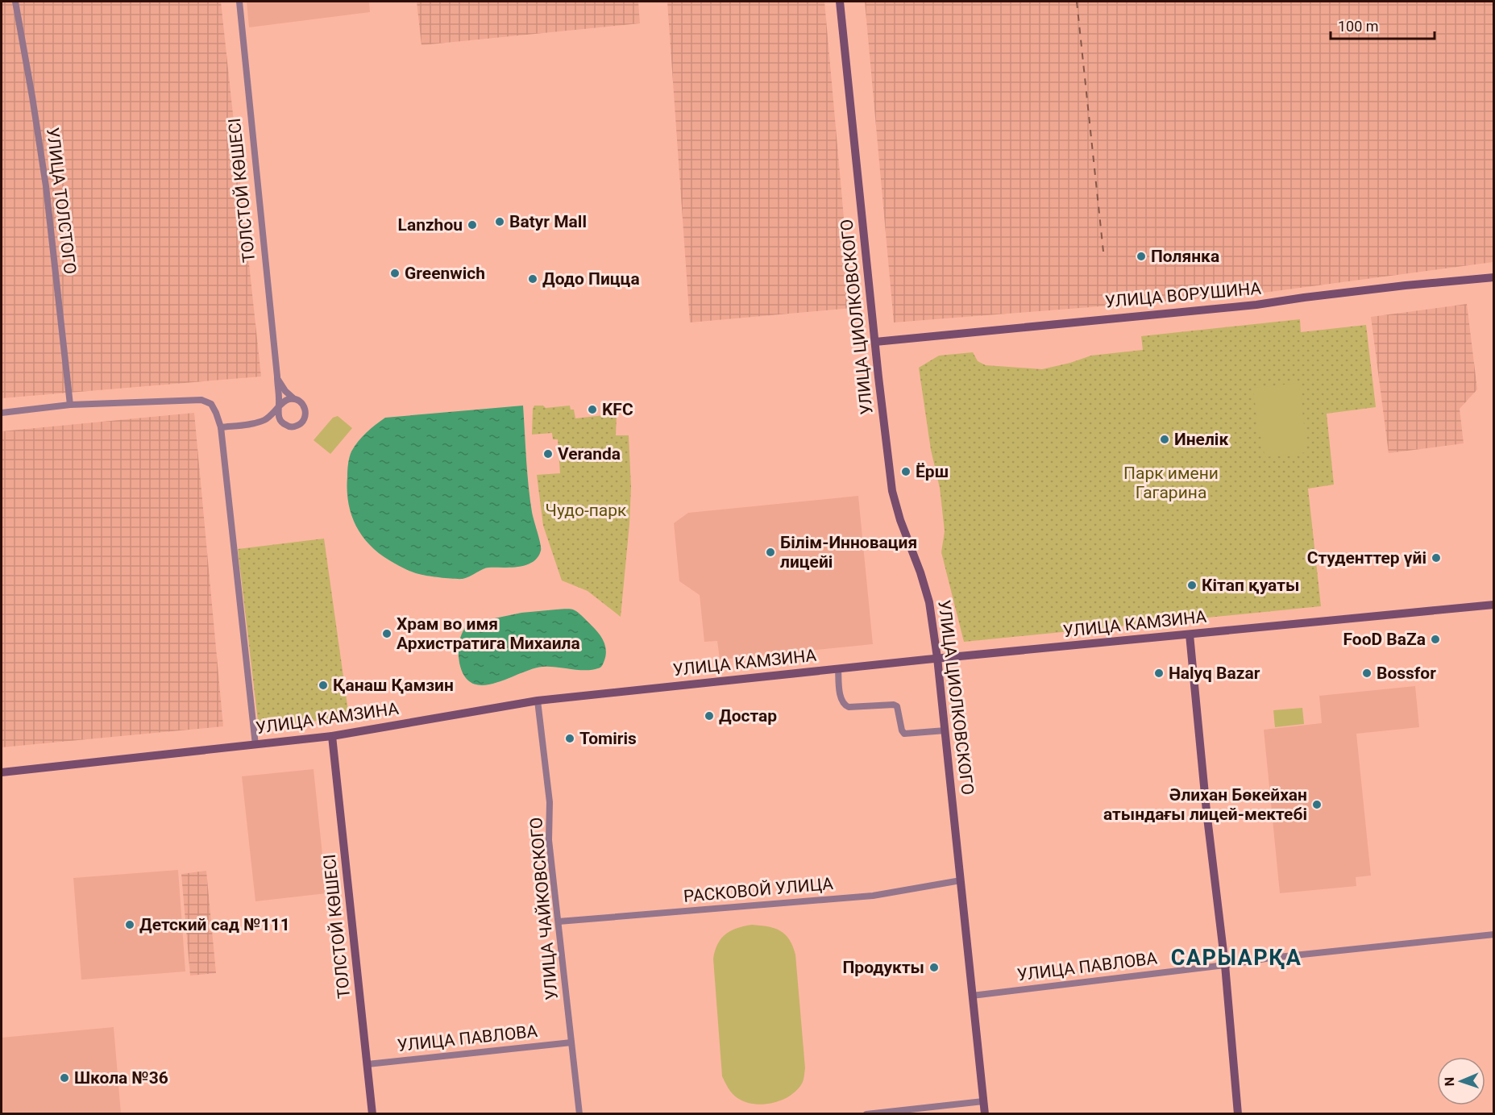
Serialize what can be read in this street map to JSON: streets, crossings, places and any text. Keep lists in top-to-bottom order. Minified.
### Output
{"streets":{"main road":["ТОЛСТОЙ КӨШЕСІ","УЛИЦА ВОРУШИНА","УЛИЦА ЦИОЛКОВСКОГО","УЛИЦА КАМЗИНА"],"street":["УЛИЦА ТОЛСТОГО","РАСКОВОЙ УЛИЦА","УЛИЦА ЧАЙКОВСКОГО","УЛИЦА ПАВЛОВА"]},"crossings":[["ТОЛСТОЙ КӨШЕСІ","УЛИЦА КАМЗИНА"],["ТОЛСТОЙ КӨШЕСІ","УЛИЦА ПАВЛОВА"],["УЛИЦА ВОРУШИНА","УЛИЦА ЦИОЛКОВСКОГО"],["УЛИЦА ЦИОЛКОВСКОГО","УЛИЦА КАМЗИНА"],["УЛИЦА ЦИОЛКОВСКОГО","РАСКОВОЙ УЛИЦА"],["УЛИЦА ЦИОЛКОВСКОГО","УЛИЦА ПАВЛОВА"],["УЛИЦА КАМЗИНА","УЛИЦА ЧАЙКОВСКОГО"],["РАСКОВОЙ УЛИЦА","УЛИЦА ЧАЙКОВСКОГО"],["УЛИЦА ЧАЙКОВСКОГО","УЛИЦА ПАВЛОВА"]],"districts":["САРЫАРҚА"],"parks":["Парк имени Гагарина","Чудо-парк"],"places":["Batyr Mall","Lanzhou","Полянка","Greenwich","Додо Пицца","KFC","Инелік","Veranda","Ёрш","Білім-Инновация лицейі","Студенттер үйі","Кітап қуаты","Храм во имя Архистратига Михаила","FooD BaZa","Halyq Bazar","Bossfor","Қанаш Қамзин","Достар","Tomiris","Әлихан Бөкейхан атындағы лицей-мектебі","Детский сад №111","Продукты","Школа №36"],"scale_bar":"100 m","north":"left"}
